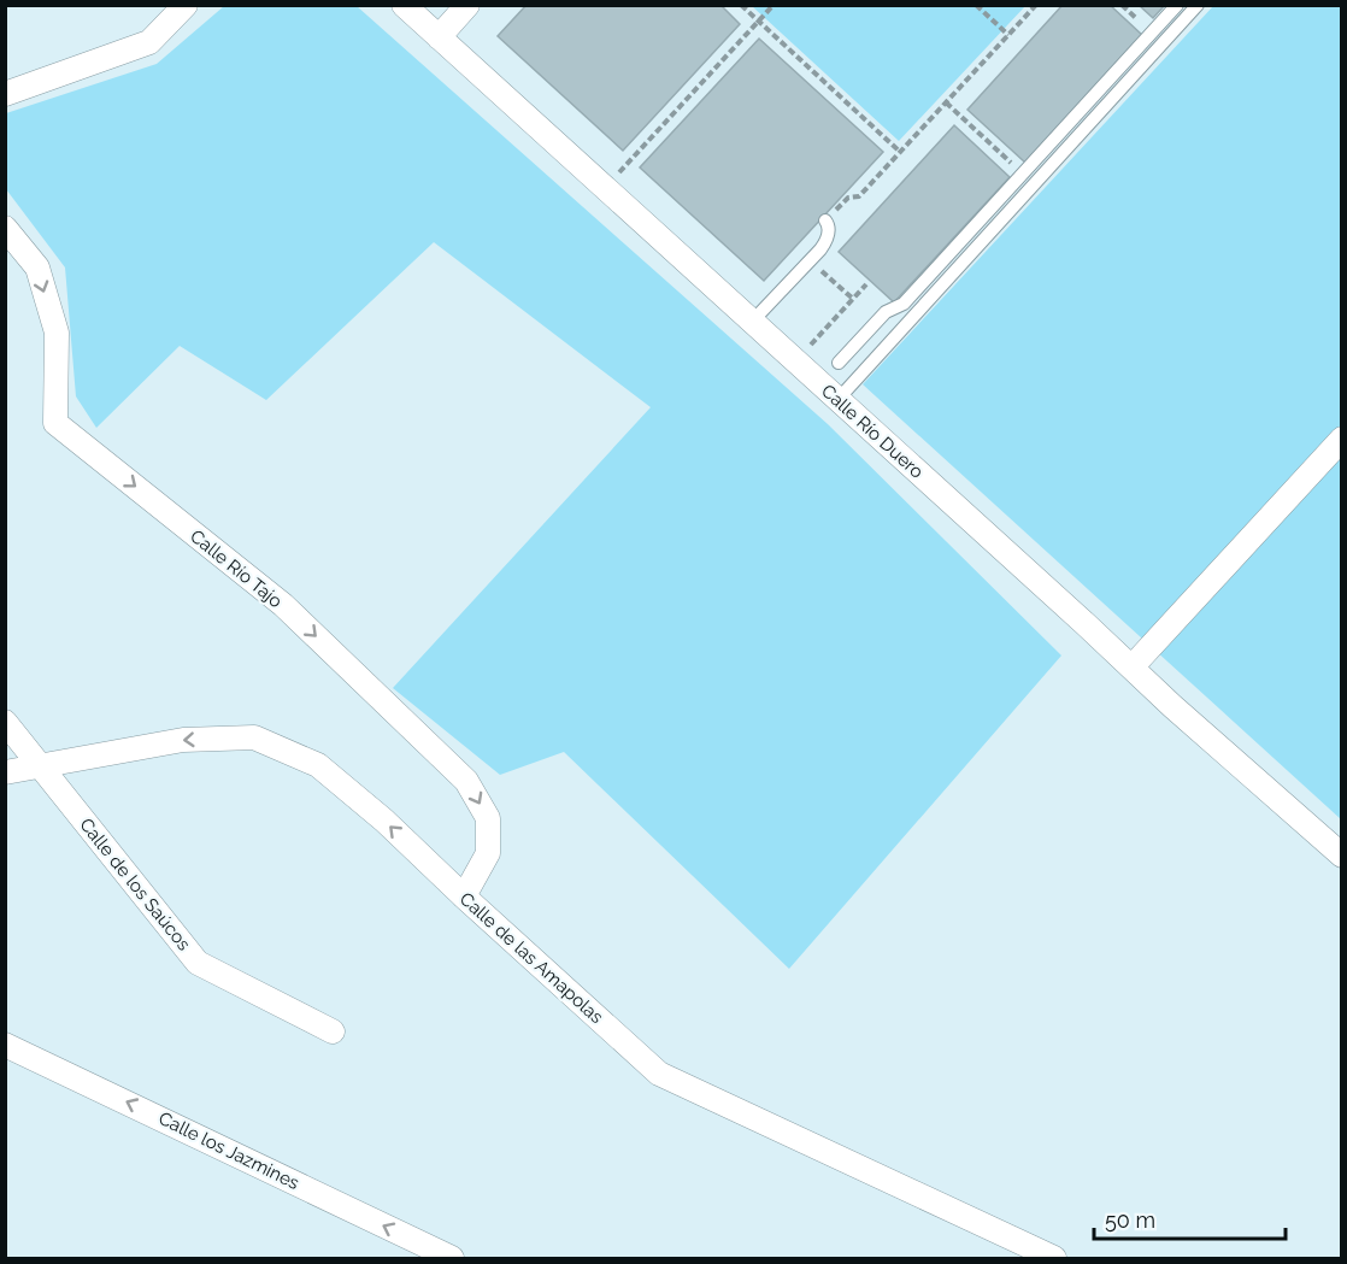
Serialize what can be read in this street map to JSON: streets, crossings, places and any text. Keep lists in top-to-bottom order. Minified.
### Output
{"streets":{"street":["Calle Río Duero","Calle Río Tajo","Calle de los Saúcos","Calle de las Amapolas","Calle los Jazmines"]},"crossings":[["Calle Río Tajo","Calle de las Amapolas"],["Calle de los Saúcos","Calle de las Amapolas"]],"one_way":["Calle Río Tajo","Calle de las Amapolas","Calle los Jazmines"],"scale_bar":"50 m"}
